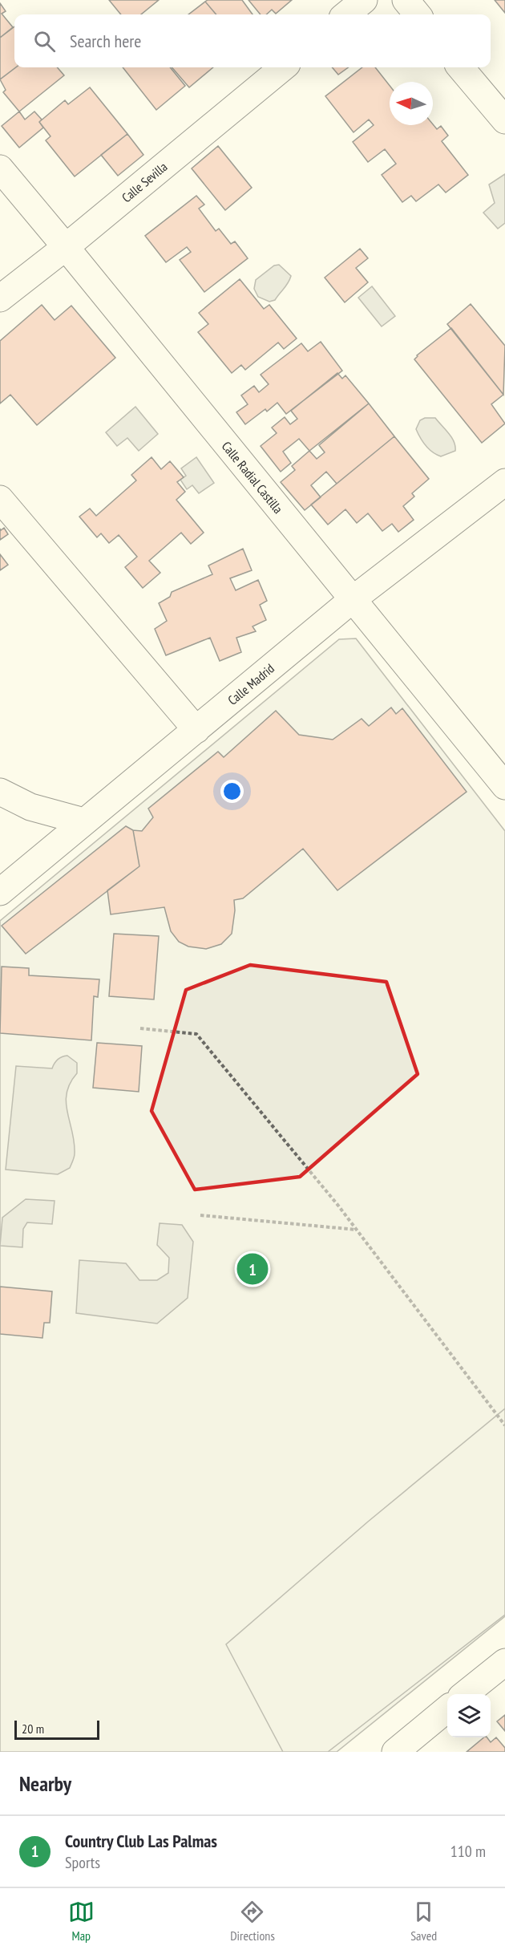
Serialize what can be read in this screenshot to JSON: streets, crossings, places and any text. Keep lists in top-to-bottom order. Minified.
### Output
{"streets":{"street":["Calle Sevilla","Calle Radial Castilla","Calle Madrid"]},"crossings":[["Calle Sevilla","Calle Radial Castilla"],["Calle Radial Castilla","Calle Madrid"]],"scale_bar":"20 m","north":"left","page":{"search":"Search here","pins":"1","scale":"20 m","heading":"Nearby","list":[{"mark":"1","name":"Country Club Las Palmas","note":"Sports","value":"110 m"}],"nav":["Map","Directions","Saved"]}}
